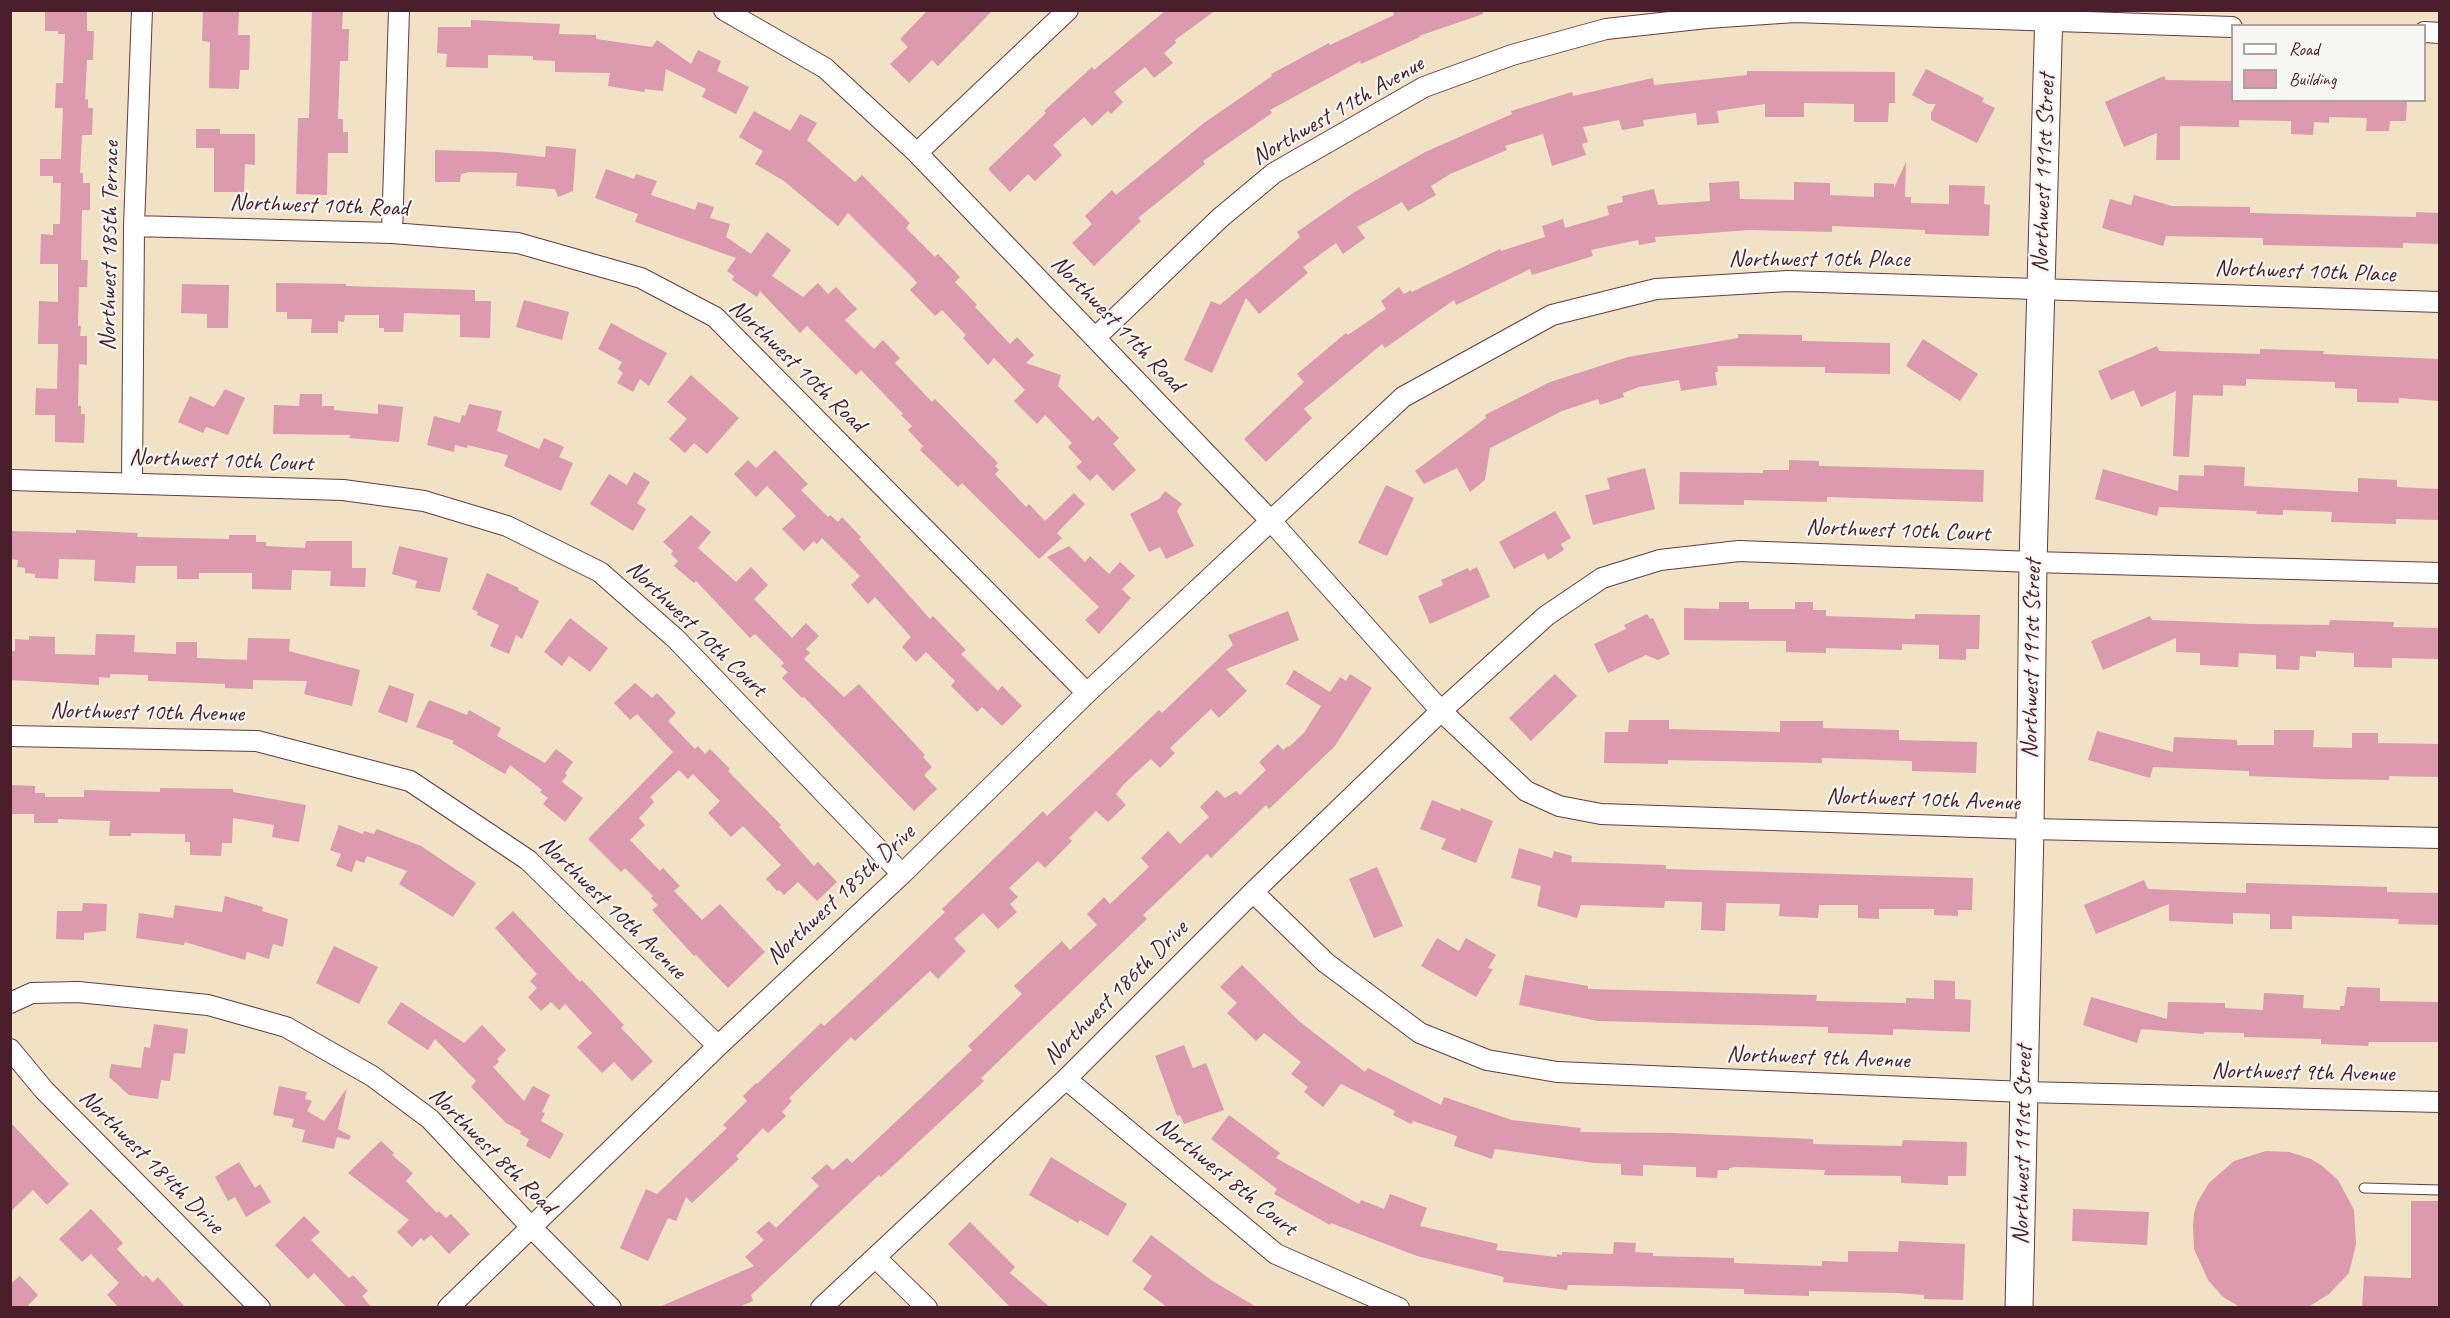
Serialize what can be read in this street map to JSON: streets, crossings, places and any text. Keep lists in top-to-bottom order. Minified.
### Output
{"streets":{"street":["Northwest 11th Avenue","Northwest 191st Street","Northwest 10th Road","Northwest 185th Terrace","Northwest 10th Place","Northwest 11th Road","Northwest 10th Court","Northwest 10th Avenue","Northwest 185th Drive","Northwest 186th Drive","Northwest 9th Avenue","Northwest 8th Road","Northwest 184th Drive","Northwest 8th Court"]},"crossings":[["Northwest 11th Avenue","Northwest 191st Street"],["Northwest 11th Avenue","Northwest 11th Road"],["Northwest 191st Street","Northwest 10th Place"],["Northwest 191st Street","Northwest 10th Court"],["Northwest 191st Street","Northwest 10th Avenue"],["Northwest 191st Street","Northwest 9th Avenue"],["Northwest 10th Road","Northwest 185th Terrace"],["Northwest 10th Road","Northwest 185th Drive"],["Northwest 185th Terrace","Northwest 10th Court"],["Northwest 10th Place","Northwest 11th Road"],["Northwest 10th Place","Northwest 185th Drive"],["Northwest 11th Road","Northwest 10th Court"],["Northwest 11th Road","Northwest 10th Avenue"],["Northwest 11th Road","Northwest 185th Drive"],["Northwest 11th Road","Northwest 186th Drive"],["Northwest 10th Court","Northwest 10th Avenue"],["Northwest 10th Court","Northwest 185th Drive"],["Northwest 10th Court","Northwest 186th Drive"],["Northwest 10th Avenue","Northwest 185th Drive"],["Northwest 10th Avenue","Northwest 186th Drive"],["Northwest 185th Drive","Northwest 8th Road"],["Northwest 186th Drive","Northwest 9th Avenue"],["Northwest 186th Drive","Northwest 8th Court"]],"legend":["Road","Building"]}
